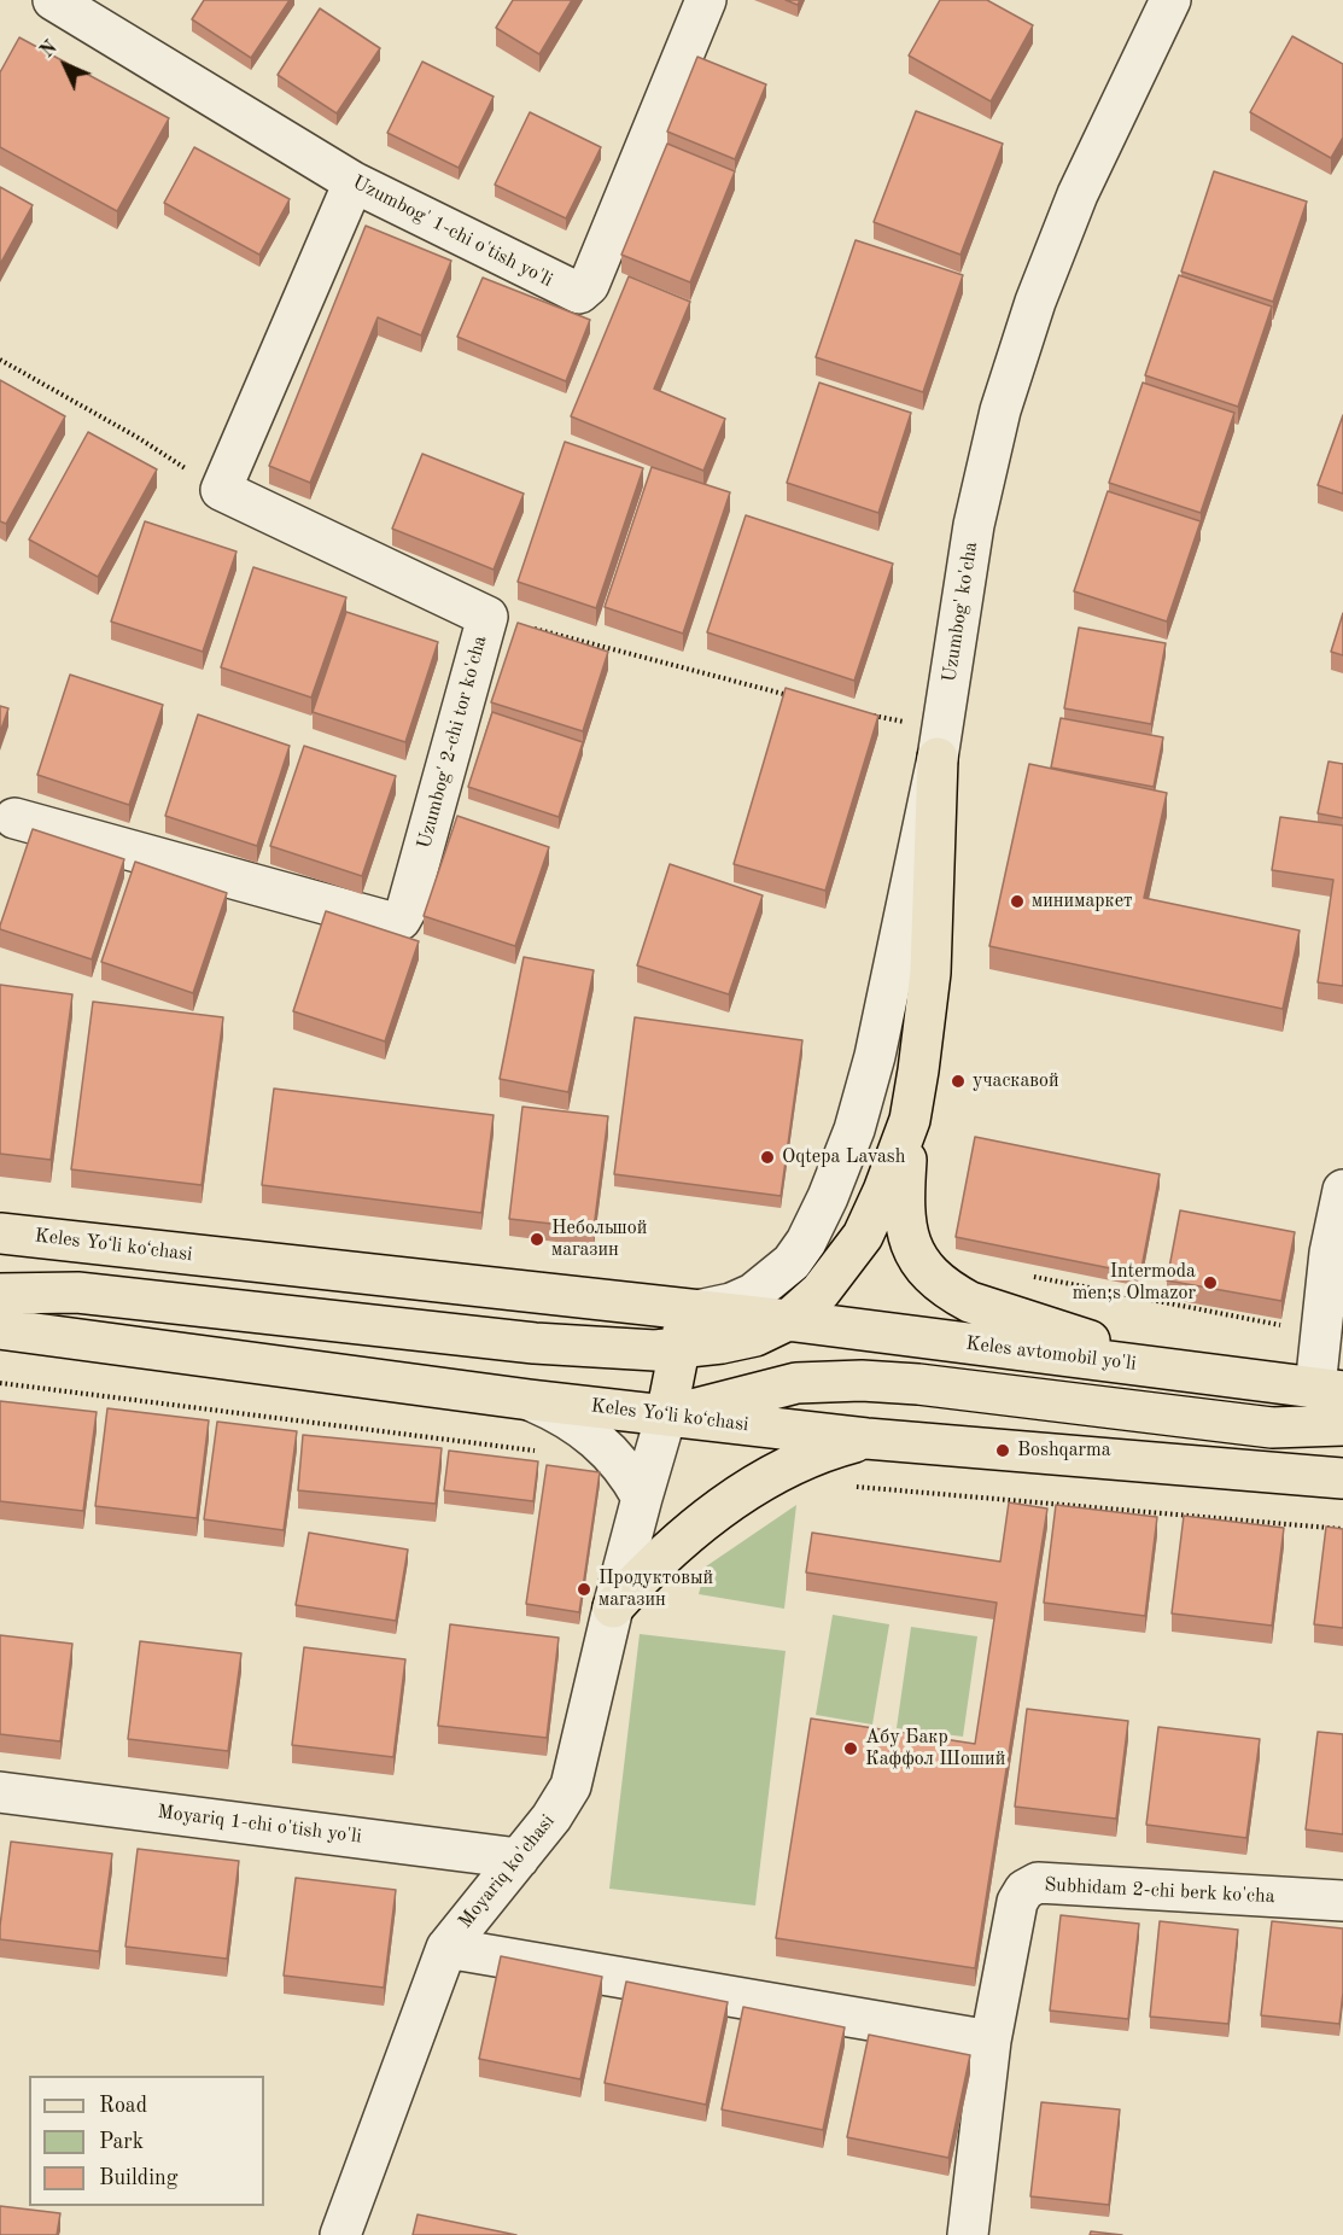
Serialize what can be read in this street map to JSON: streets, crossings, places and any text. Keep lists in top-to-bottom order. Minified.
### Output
{"streets":{"main road":["Uzumbog' ko'cha","Keles Yoʻli koʻchasi","Keles avtomobil yo'li"],"street":["Uzumbog' 1-chi o'tish yo'li","Uzumbog' 2-chi tor ko'cha","Moyariq 1-chi o'tish yo'li","Moyariq ko'chasi","Subhidam 2-chi berk ko'cha"]},"crossings":[["Uzumbog' ko'cha","Keles Yoʻli koʻchasi"],["Uzumbog' ko'cha","Keles avtomobil yo'li"],["Keles Yoʻli koʻchasi","Moyariq ko'chasi"],["Moyariq 1-chi o'tish yo'li","Moyariq ko'chasi"]],"places":["минимаркет","учаскавой","Oqtepa Lavash","Небольшой магазин","Intermoda men;s Olmazor","Boshqarma","Продуктовый магазин","Абу Бакр Каффол Шоший"],"legend":["Road","Park","Building"],"north":"top left"}
